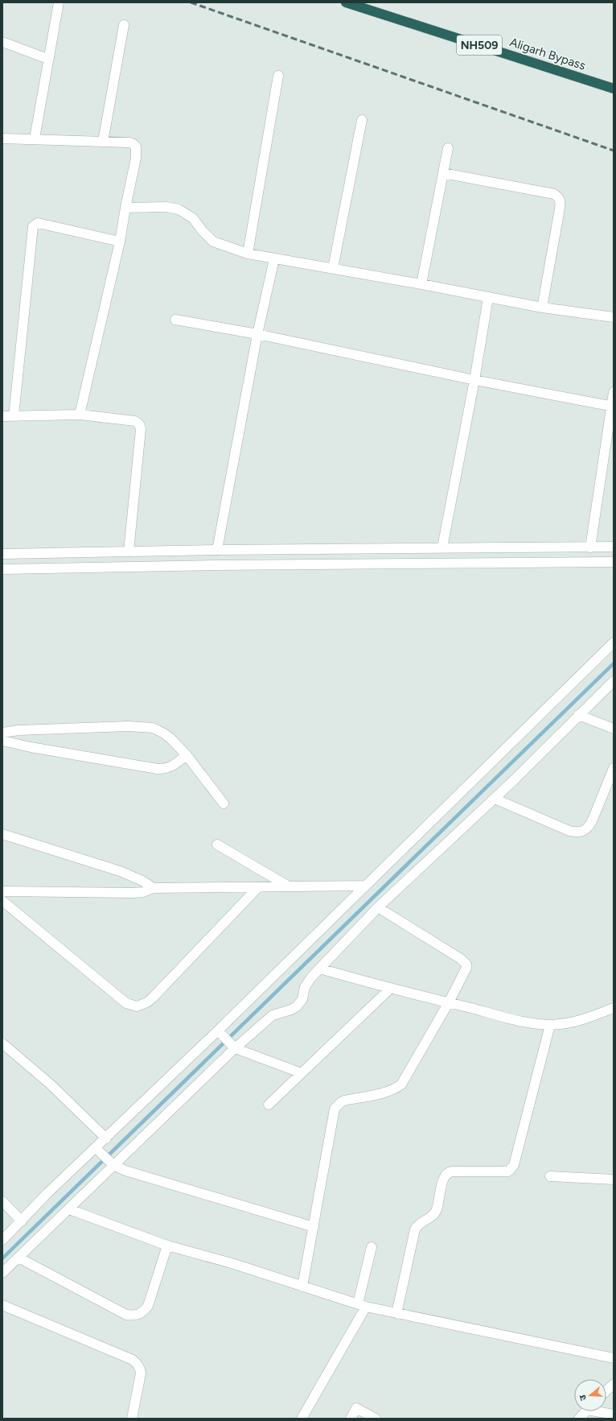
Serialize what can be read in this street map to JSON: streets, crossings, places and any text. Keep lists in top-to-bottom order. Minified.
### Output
{"streets":{"highway":["NH509","Aligarh Bypass"]},"north":"left"}
